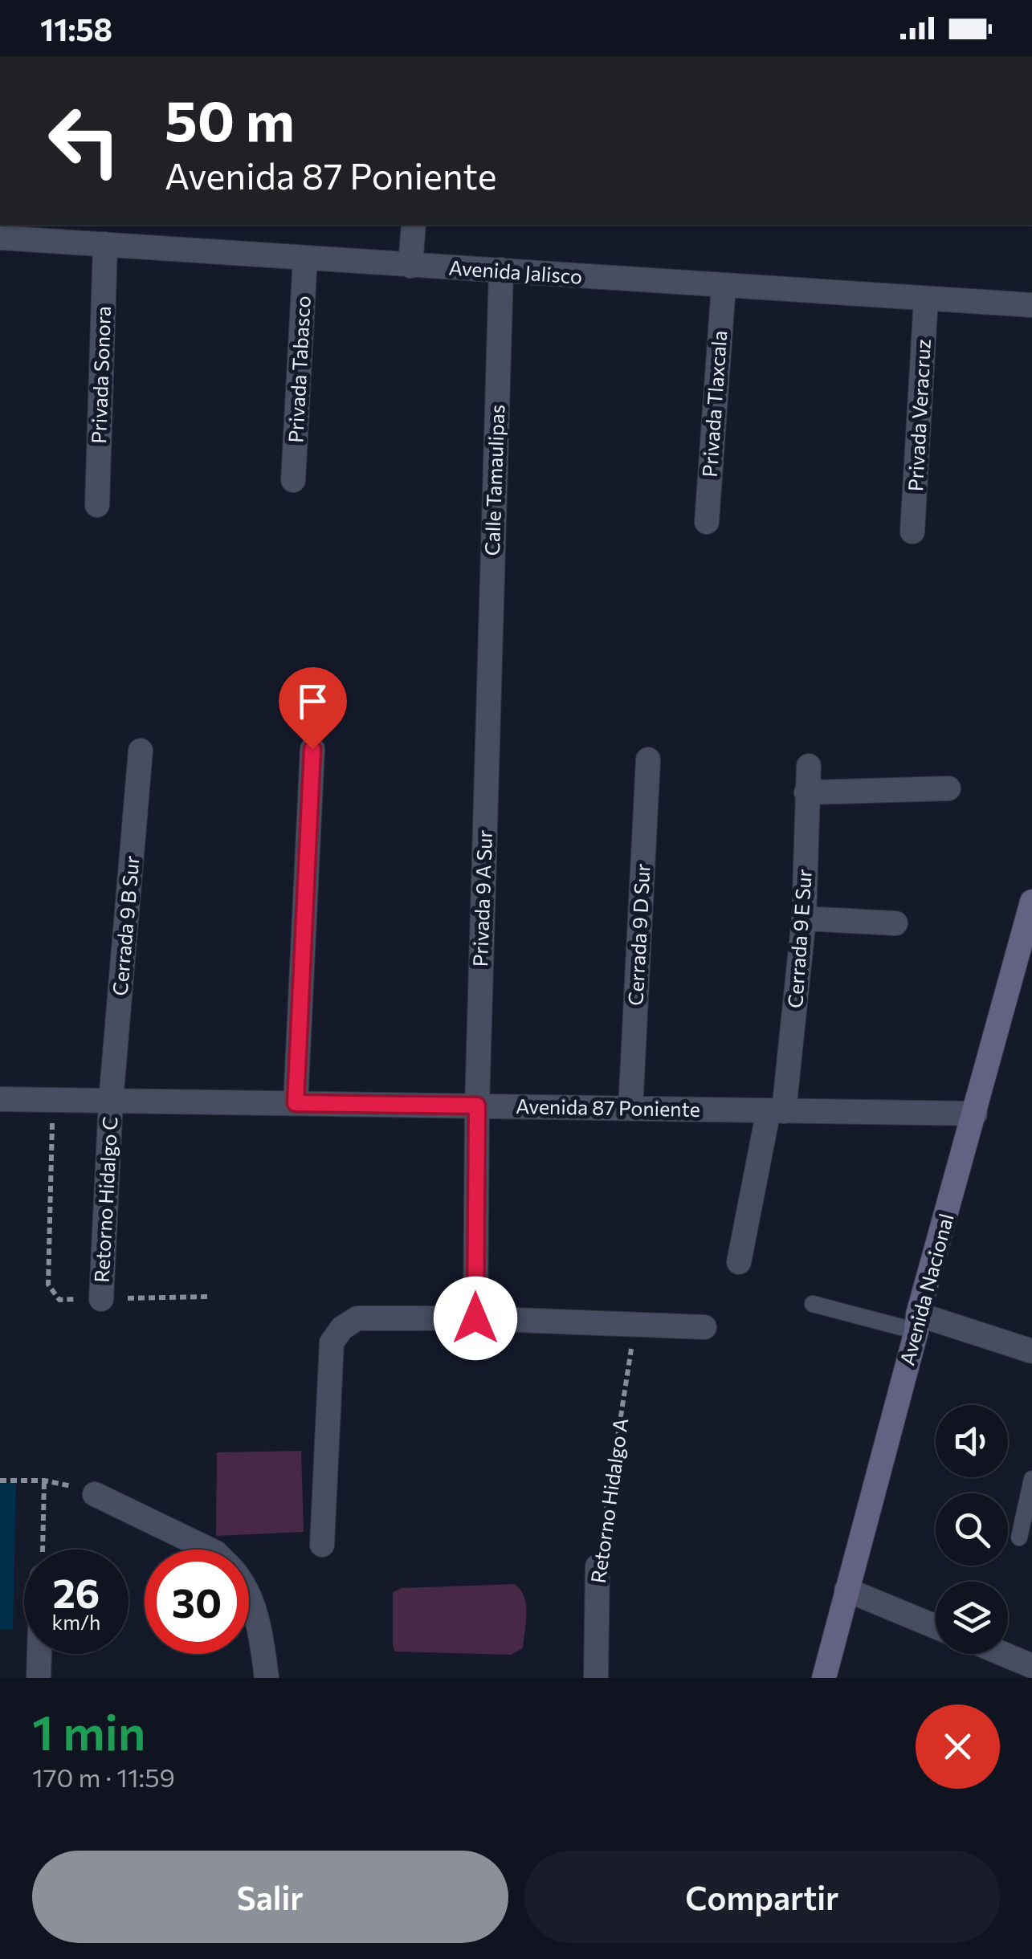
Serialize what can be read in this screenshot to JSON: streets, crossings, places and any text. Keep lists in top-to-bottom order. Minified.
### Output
{"streets":{"main road":["Avenida Nacional"],"street":["Avenida Jalisco","Privada Tabasco","Privada Sonora","Privada Tlaxcala","Privada Veracruz","Calle Tamaulipas","Privada 9 A Sur","Cerrada 9 B Sur","Cerrada 9 D Sur","Cerrada 9 E Sur","Avenida 87 Poniente","Retorno Hidalgo C","Retorno Hidalgo A"]},"crossings":[["Avenida Jalisco","Privada Tabasco"],["Avenida Jalisco","Privada Sonora"],["Avenida Jalisco","Privada Tlaxcala"],["Avenida Jalisco","Privada Veracruz"],["Avenida Jalisco","Calle Tamaulipas"],["Calle Tamaulipas","Privada 9 A Sur"],["Privada 9 A Sur","Avenida 87 Poniente"],["Cerrada 9 B Sur","Avenida 87 Poniente"],["Cerrada 9 B Sur","Retorno Hidalgo C"],["Cerrada 9 D Sur","Avenida 87 Poniente"],["Cerrada 9 E Sur","Avenida 87 Poniente"],["Avenida 87 Poniente","Retorno Hidalgo C"],["Avenida 87 Poniente","Avenida Nacional"]],"page":{"status":"11:58","turn":["50 m","Avenida 87 Poniente"],"speed":"26 km/h","limit":"30","heading":["1 min","170 m · 11:59"],"buttons":["Salir","Compartir"]}}
